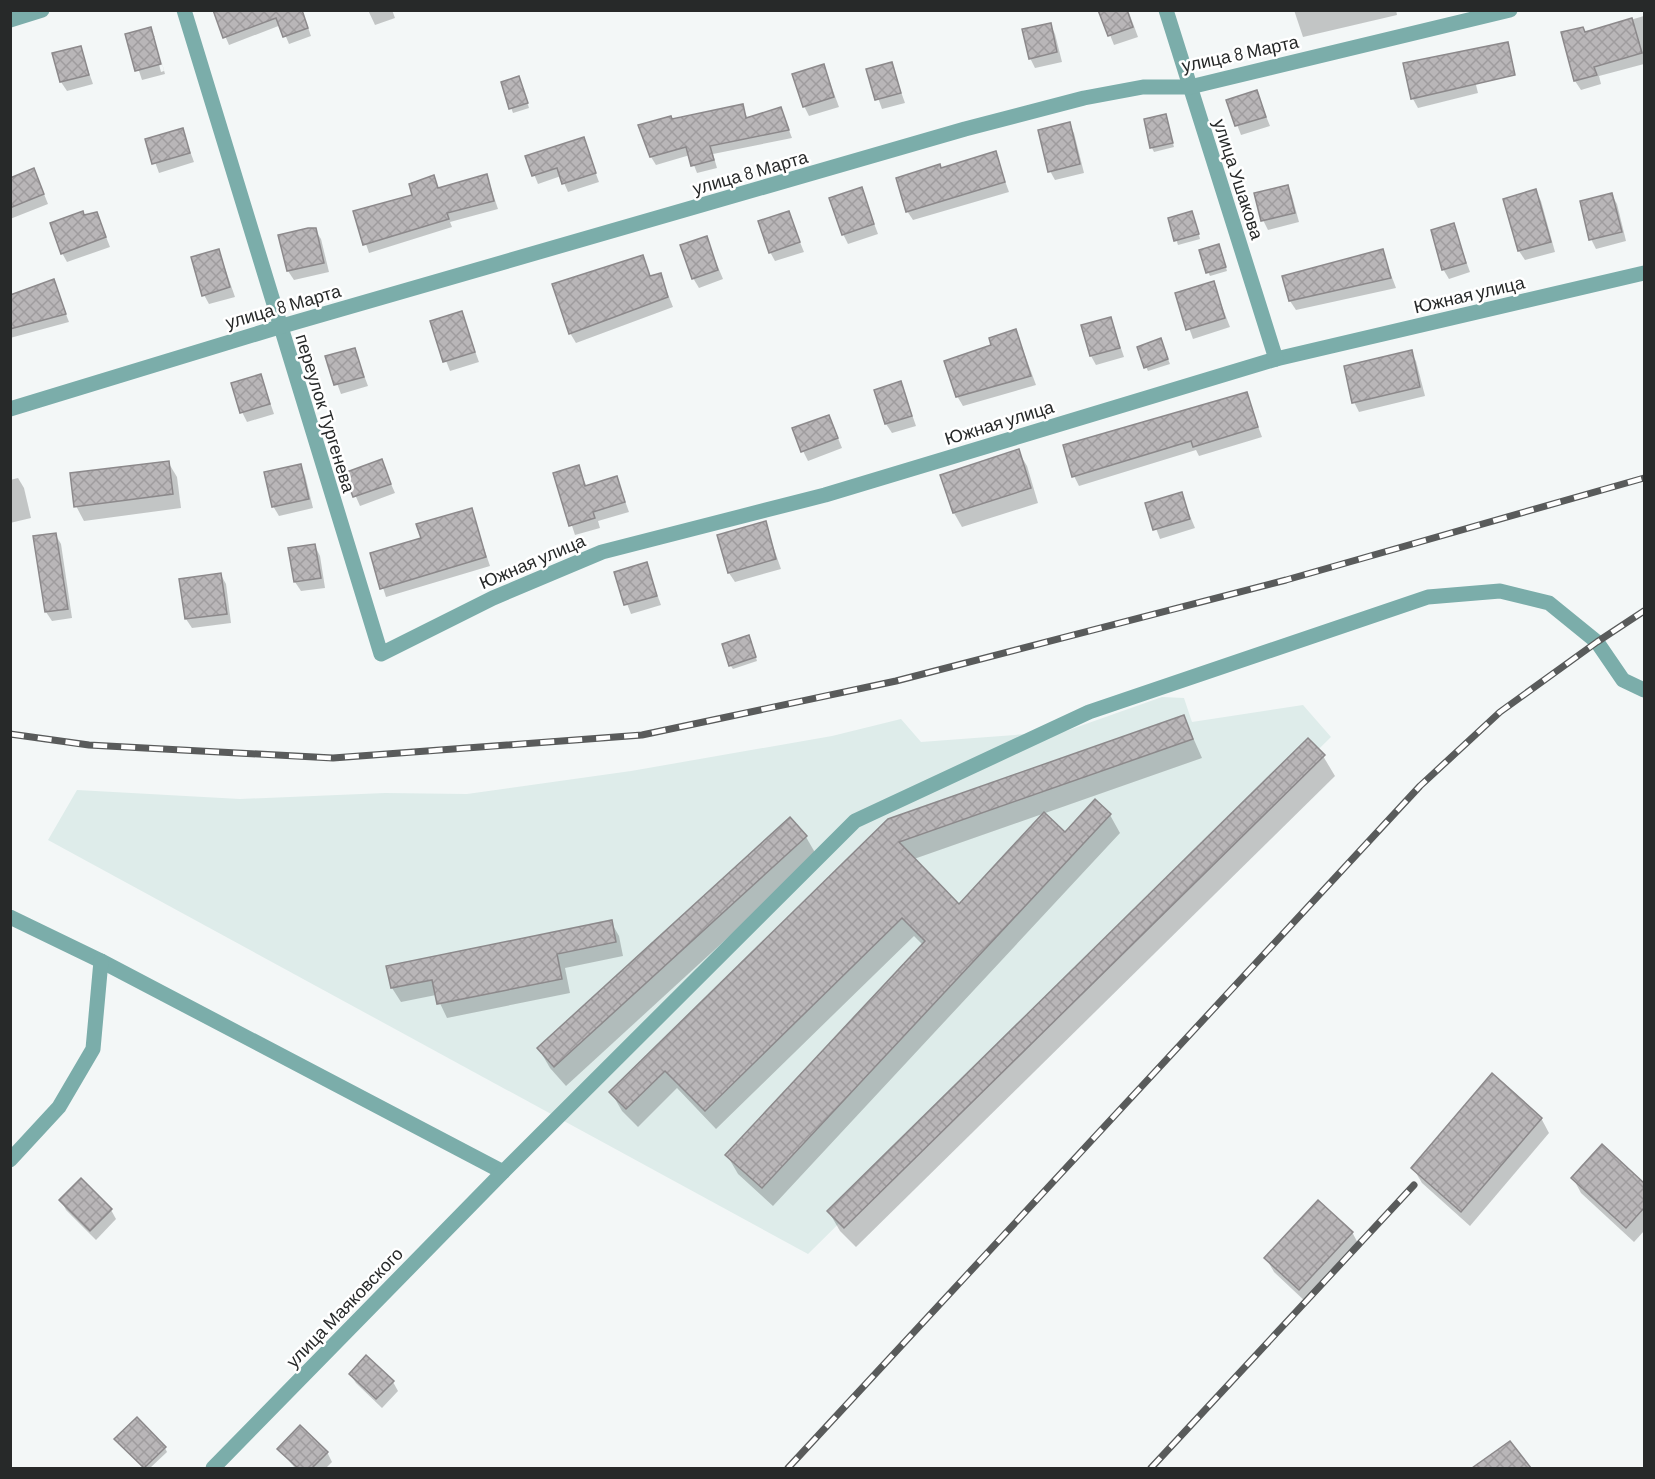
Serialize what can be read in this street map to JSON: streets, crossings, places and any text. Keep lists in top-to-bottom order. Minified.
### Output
{"streets":{"street":["улица 8 Марта","улица Ушакова","Южная улица","переулок Тургенева","улица Маяковского"]},"crossings":[["улица 8 Марта","улица Ушакова"],["улица 8 Марта","переулок Тургенева"],["улица Ушакова","Южная улица"],["Южная улица","переулок Тургенева"]]}
